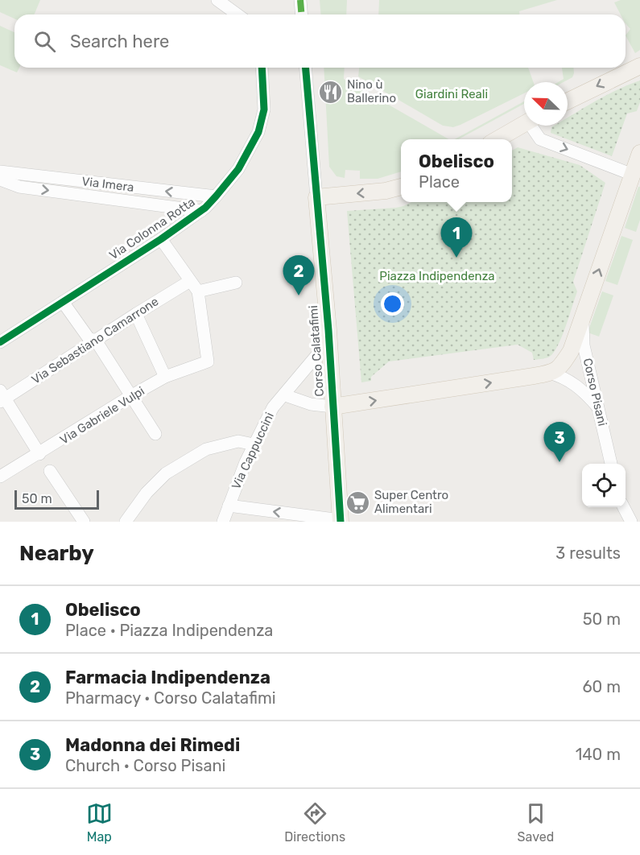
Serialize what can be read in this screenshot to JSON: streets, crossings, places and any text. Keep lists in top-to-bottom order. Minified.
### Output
{"streets":{"main road":["Corso Calatafimi"],"street":["Via Imera","Via Colonna Rotta","Via Sebastiano Camarrone","Corso Pisani","Via Gabriele Vulpi","Via Cappuccini"]},"crossings":[["Via Imera","Via Colonna Rotta"],["Via Sebastiano Camarrone","Via Gabriele Vulpi"],["Corso Calatafimi","Via Cappuccini"]],"parks":["Giardini Reali","Piazza Indipendenza"],"places":{"restaurant":["Nino ù Ballerino"],"supermarket":["Super Centro Alimentari"]},"scale_bar":"50 m","north":"top left","page":{"search":"Search here","popup":["Obelisco","Place"],"pins":["1","2","3"],"scale":"50 m","heading":["Nearby","3 results"],"list":[{"mark":"1","name":"Obelisco","note":"Place · Piazza Indipendenza","value":"50 m"},{"mark":"2","name":"Farmacia Indipendenza","note":"Pharmacy · Corso Calatafimi","value":"60 m"},{"mark":"3","name":"Madonna dei Rimedi","note":"Church · Corso Pisani","value":"140 m"}],"nav":["Map","Directions","Saved"]}}
